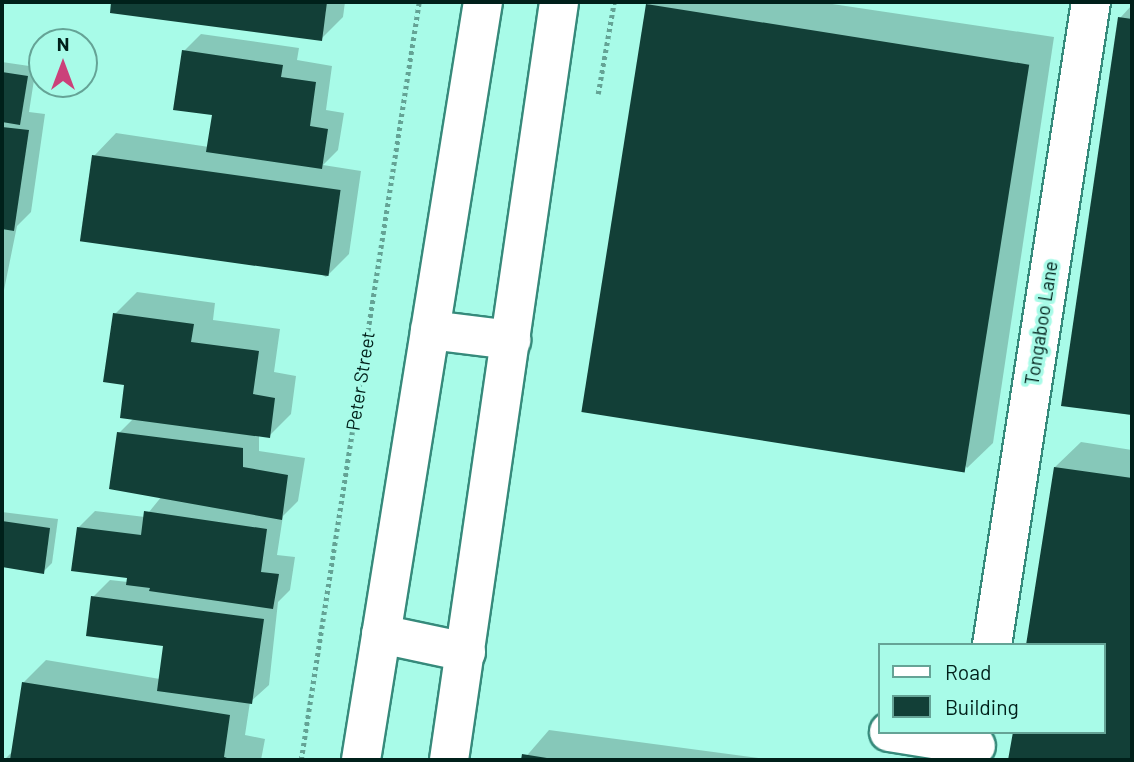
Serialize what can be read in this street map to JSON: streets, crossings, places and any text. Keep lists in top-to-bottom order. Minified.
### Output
{"streets":{"street":["Tongaboo Lane"],"path":["Peter Street"]},"legend":["Road","Building"],"north":"top"}
